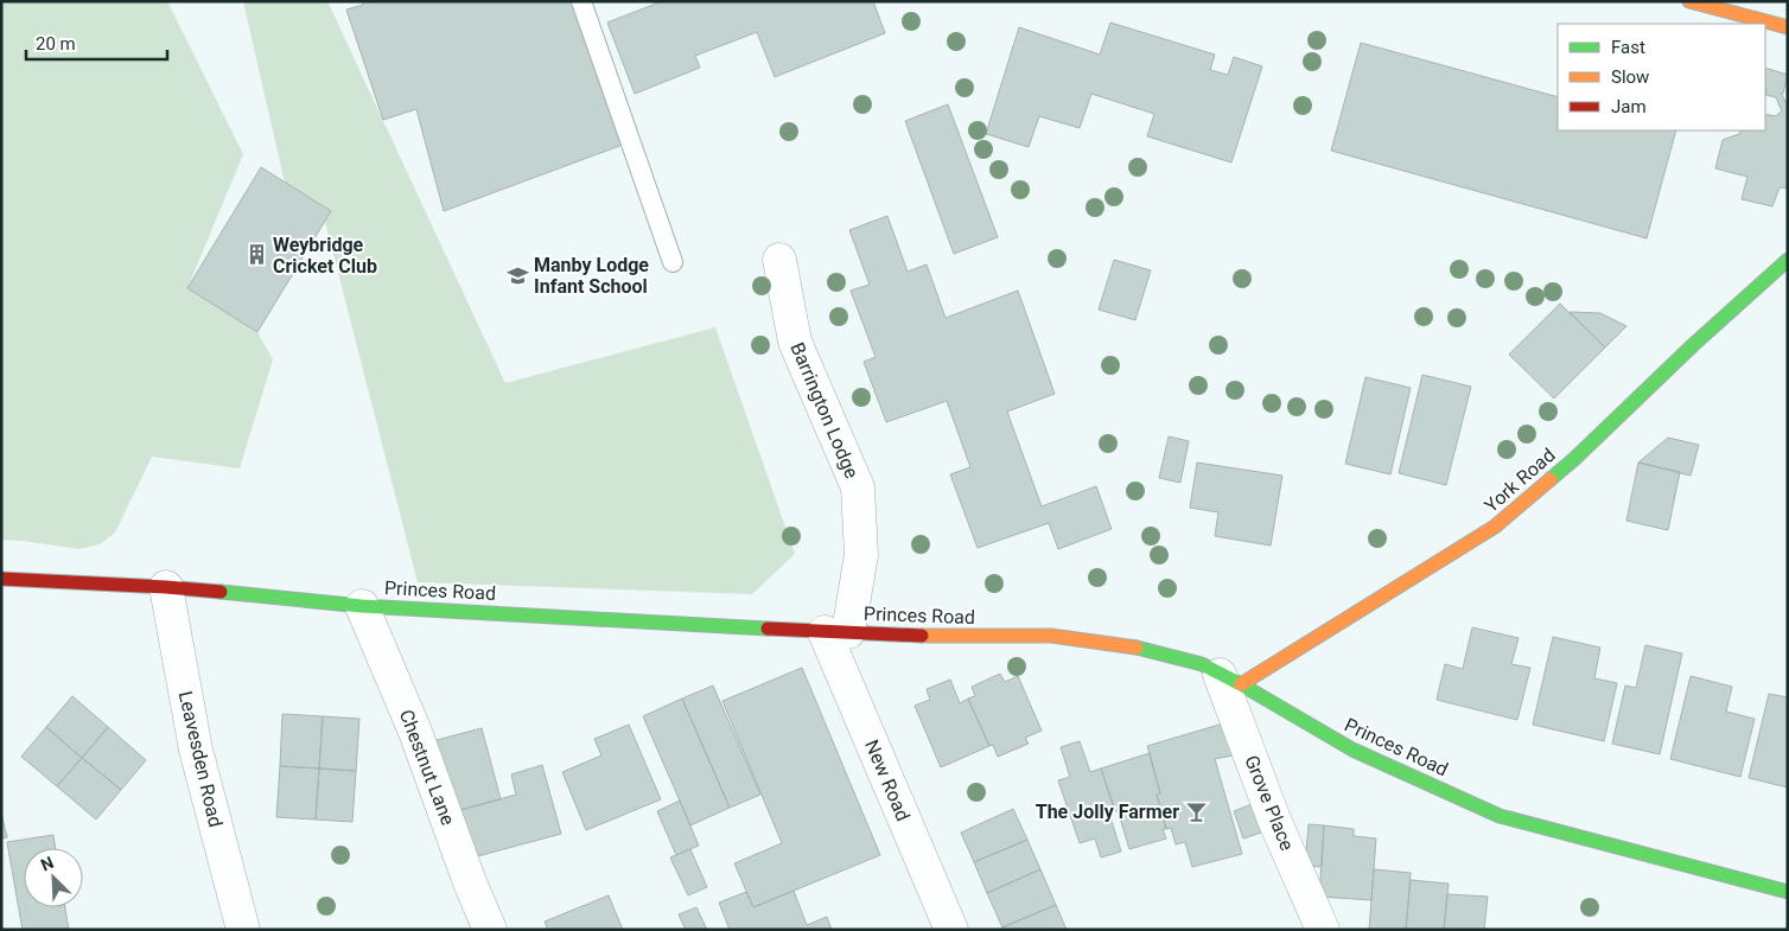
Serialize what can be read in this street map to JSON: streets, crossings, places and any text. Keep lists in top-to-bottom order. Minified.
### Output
{"streets":{"street":["Barrington Lodge","York Road","Princes Road","Leavesden Road","Chestnut Lane","New Road","Grove Place"]},"crossings":[["Barrington Lodge","Princes Road"],["Barrington Lodge","New Road"],["York Road","Princes Road"],["York Road","Grove Place"],["Princes Road","Leavesden Road"],["Princes Road","Chestnut Lane"],["Princes Road","New Road"],["Princes Road","Grove Place"]],"places":{"building":["Weybridge Cricket Club"],"school or university":["Manby Lodge Infant School"],"bar":["The Jolly Farmer"]},"legend":["Fast","Slow","Jam"],"scale_bar":"20 m","north":"top left"}
